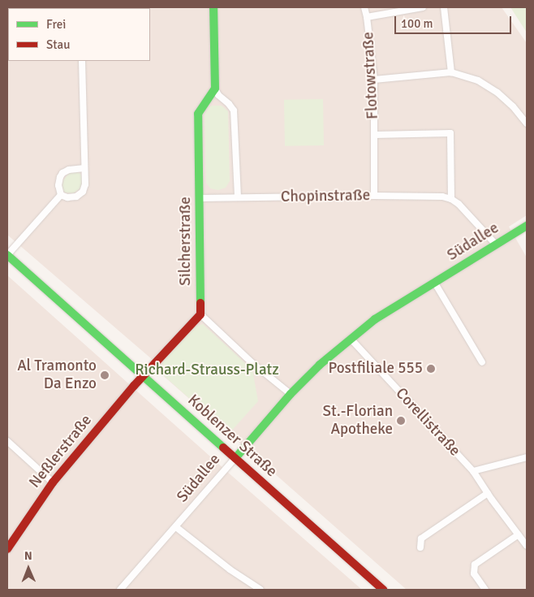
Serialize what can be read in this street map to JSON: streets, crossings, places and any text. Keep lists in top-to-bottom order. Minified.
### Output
{"streets":{"street":["Flotowstraße","Chopinstraße","Silcherstraße","Südallee","Corellistraße","Koblenzer Straße","Neßlerstraße"]},"crossings":[["Flotowstraße","Chopinstraße"],["Chopinstraße","Silcherstraße"],["Südallee","Corellistraße"],["Südallee","Koblenzer Straße"],["Koblenzer Straße","Neßlerstraße"]],"parks":["Richard-Strauss-Platz"],"places":["Postfiliale 555","Al Tramonto Da Enzo","St.-Florian Apotheke"],"legend":["Frei","Stau"],"scale_bar":"100 m","north":"top"}
